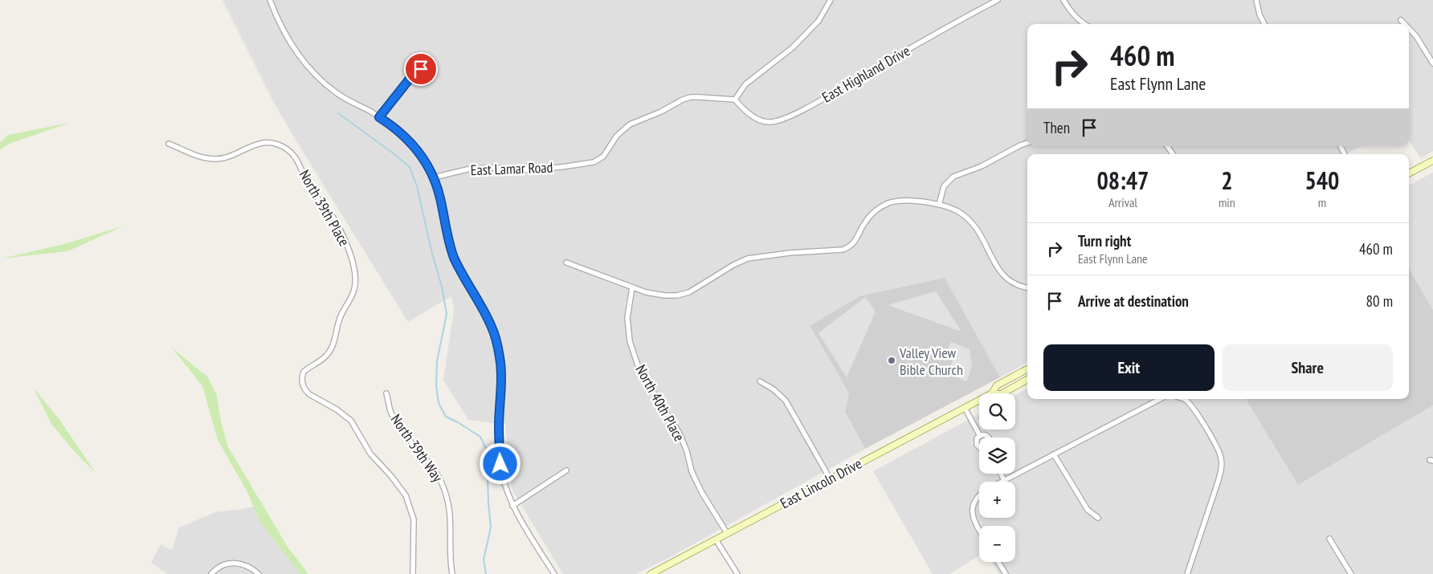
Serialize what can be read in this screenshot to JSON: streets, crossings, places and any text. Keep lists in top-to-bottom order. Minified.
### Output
{"streets":{"main road":["East Lincoln Drive"],"street":["East Highland Drive","East Lamar Road","North 39th Place","North 40th Place","North 39th Way"]},"crossings":[["East Highland Drive","East Lamar Road"],["North 40th Place","East Lincoln Drive"]],"places":["Valley View Bible Church"],"page":{"turn":["460 m","East Flynn Lane"],"then":"Then","eta":["08:47","Arrival","2","min","540","m"],"list":[{"name":"Turn right","note":"East Flynn Lane","value":"460 m"},{"name":"Arrive at destination","value":"80 m"}],"buttons":["Exit","Share"],"map_buttons":["+","−"]}}
